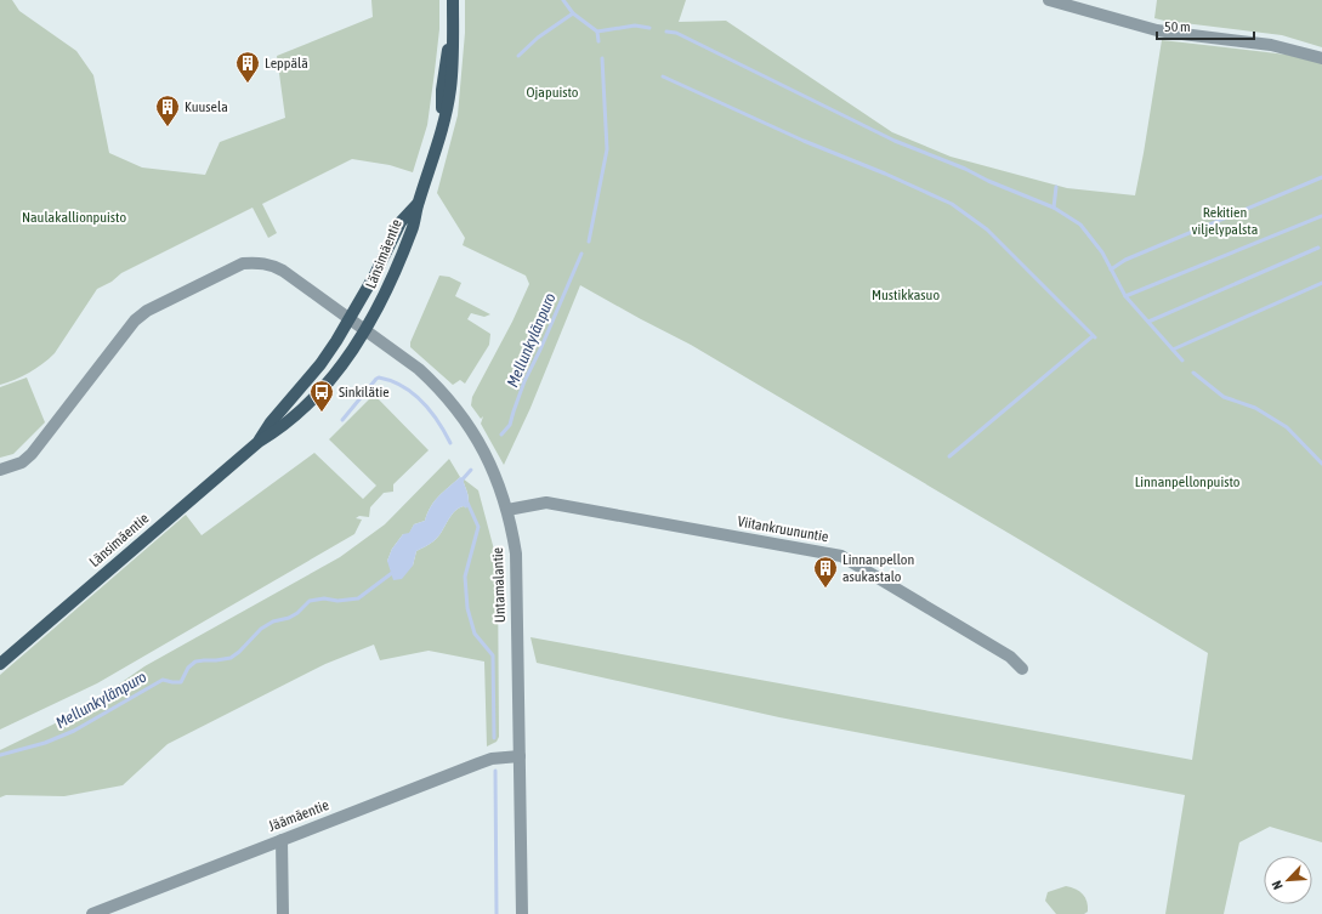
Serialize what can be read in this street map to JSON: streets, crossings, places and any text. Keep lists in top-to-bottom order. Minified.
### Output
{"streets":{"main road":["Länsimäentie"],"street":["Viitankruununtie","Untamalantie","Jäämäentie"]},"crossings":[["Länsimäentie","Untamalantie"],["Viitankruununtie","Untamalantie"],["Untamalantie","Jäämäentie"]],"water":["Mellunkylänpuro"],"parks":["Ojapuisto","Rekitien viljelypalsta","Naulakallionpuisto","Mustikkasuo","Linnanpellonpuisto"],"places":{"building":["Leppälä","Kuusela","Linnanpellon asukastalo"],"bus stop":["Sinkilätie"]},"scale_bar":"50 m","north":"bottom left"}
